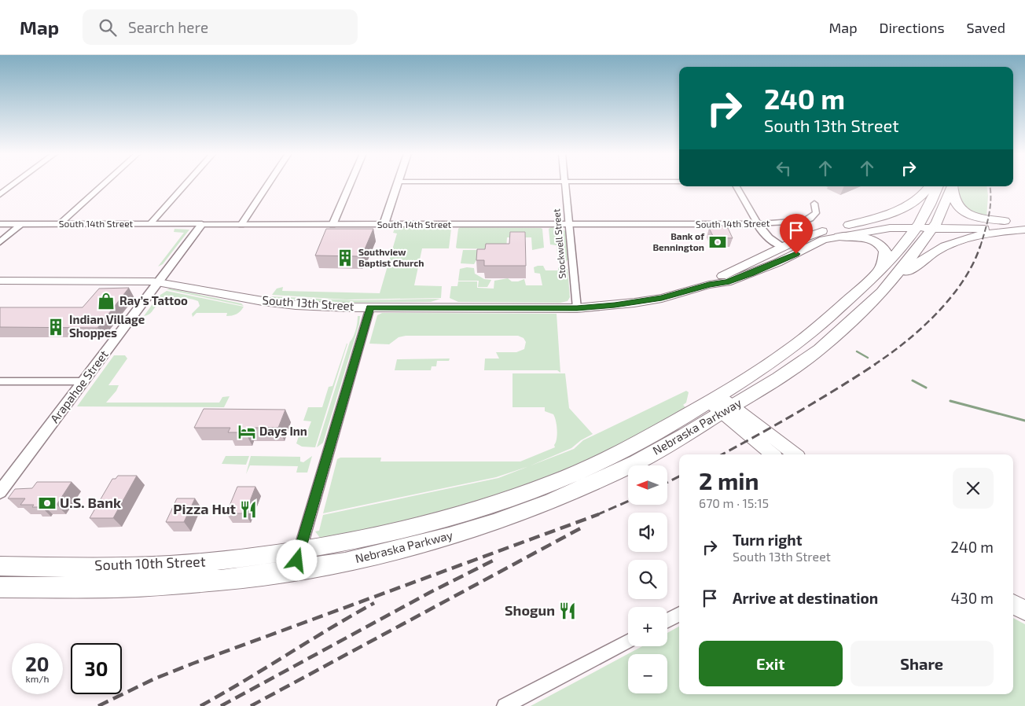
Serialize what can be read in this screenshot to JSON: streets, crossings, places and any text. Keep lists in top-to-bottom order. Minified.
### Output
{"streets":{"main road":["South 13th Street","Nebraska Parkway","South 10th Street"],"street":["South 14th Street","Stockwell Street","Arapahoe Street"]},"crossings":[["South 14th Street","Stockwell Street"],["South 14th Street","Arapahoe Street"],["Stockwell Street","South 13th Street"],["South 13th Street","Arapahoe Street"],["South 13th Street","Nebraska Parkway"],["Nebraska Parkway","South 10th Street"]],"places":{"bank":["Bank of Bennington","U.S. Bank"],"building":["Southview Baptist Church","Indian Village Shoppes"],"shop":["Ray’s Tattoo"],"hotel":["Days Inn"],"restaurant":["Pizza Hut","Shogun"]},"north":"left","page":{"header":"Map","search":"Search here","nav":["Map","Directions","Saved"],"turn":["240 m","South 13th Street"],"heading":["2 min","670 m · 15:15"],"map_buttons":["+","−"],"list":[{"name":"Turn right","note":"South 13th Street","value":"240 m"},{"name":"Arrive at destination","value":"430 m"}],"buttons":["Exit","Share"],"speed":"20 km/h","limit":"30"}}
